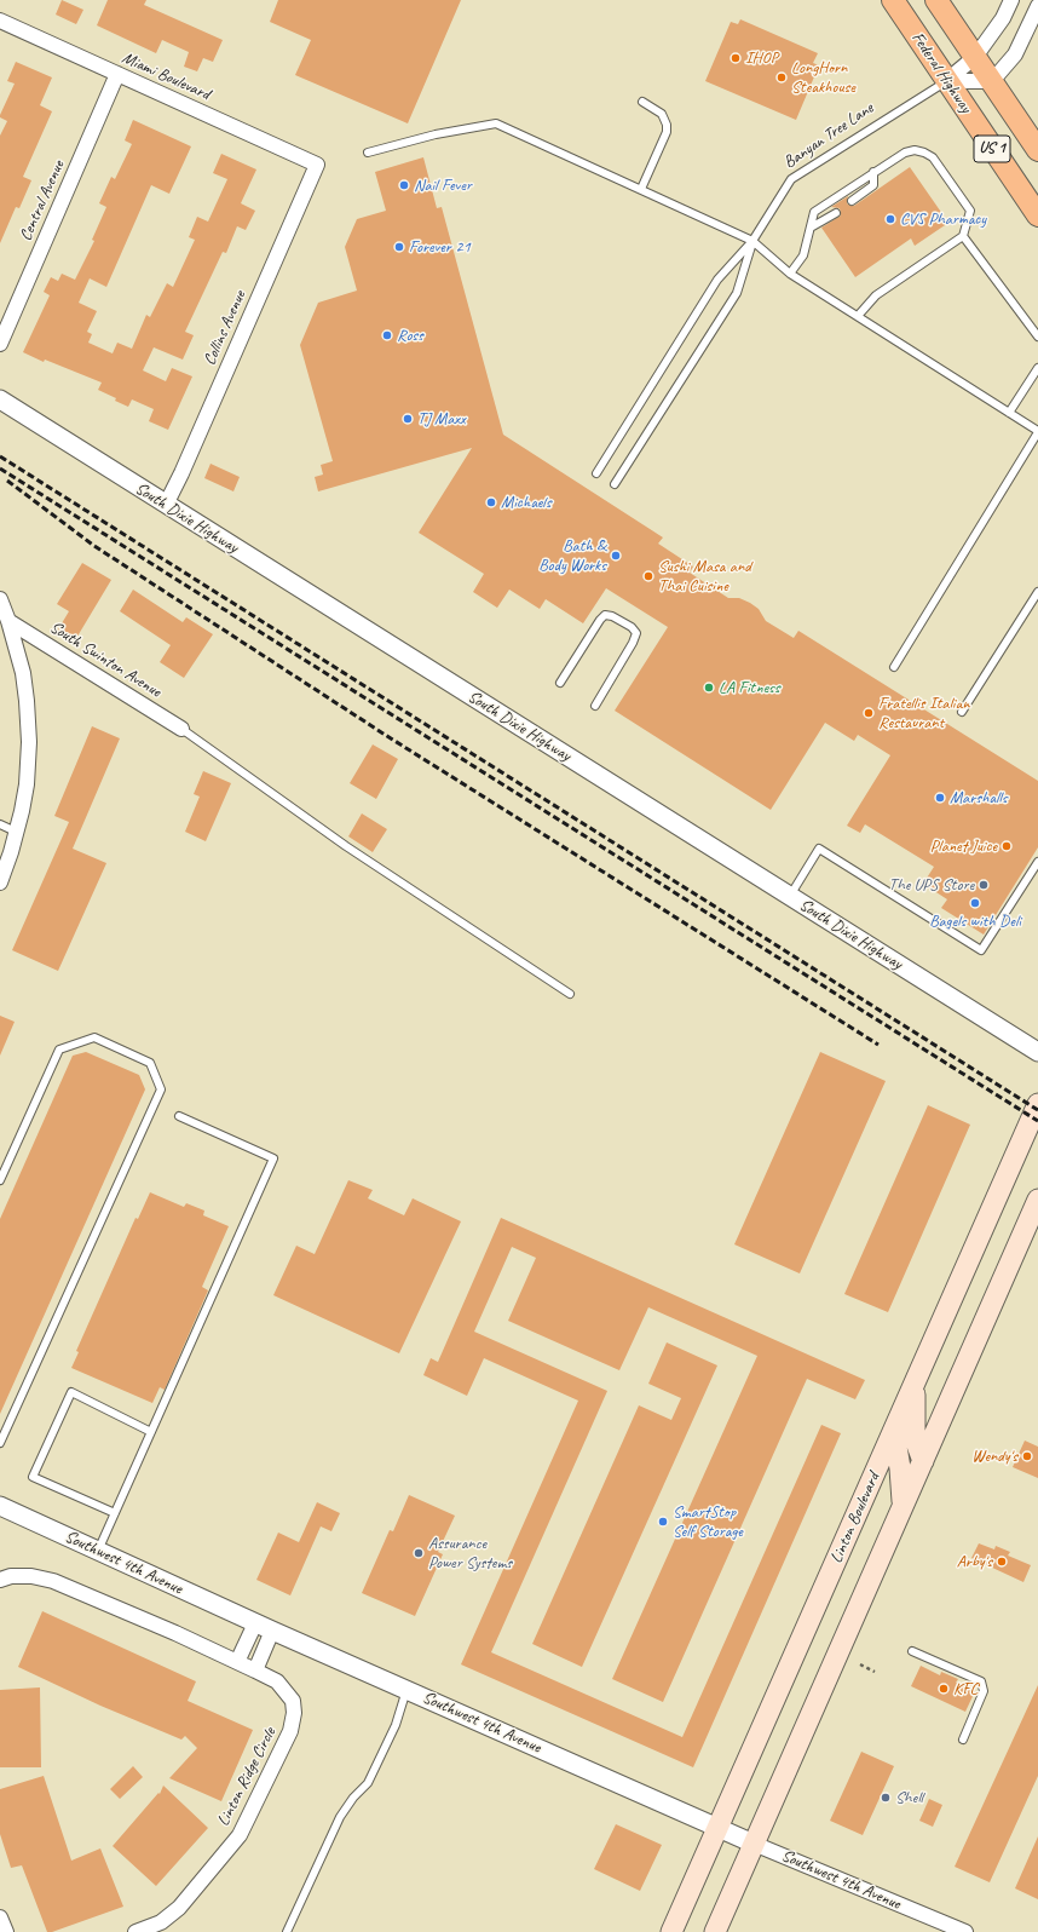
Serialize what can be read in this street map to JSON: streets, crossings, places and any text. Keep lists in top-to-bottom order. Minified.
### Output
{"streets":{"main road":["Federal Highway","US 1","Linton Boulevard"],"street":["Miami Boulevard","Banyan Tree Lane","Central Avenue","Collins Avenue","South Dixie Highway","South Swinton Avenue","Southwest 4th Avenue","Linton Ridge Circle"]},"crossings":[["Federal Highway","Banyan Tree Lane"],["Miami Boulevard","Central Avenue"],["Miami Boulevard","Collins Avenue"],["Banyan Tree Lane","US 1"],["Collins Avenue","South Dixie Highway"],["Linton Boulevard","Southwest 4th Avenue"]],"places":["IHOP","LongHorn Steakhouse","Nail Fever","CVS Pharmacy","Forever 21","Ross","TJ Maxx","Michaels","Bath & Body Works","Sushi Masa and Thai Cuisine","LA Fitness","Fratellis Italian Restaurant","Marshalls","Planet Juice","The UPS Store","Bagels with Deli","Wendy's","SmartStop Self Storage","Assurance Power Systems","Arby's","KFC","Shell"]}
